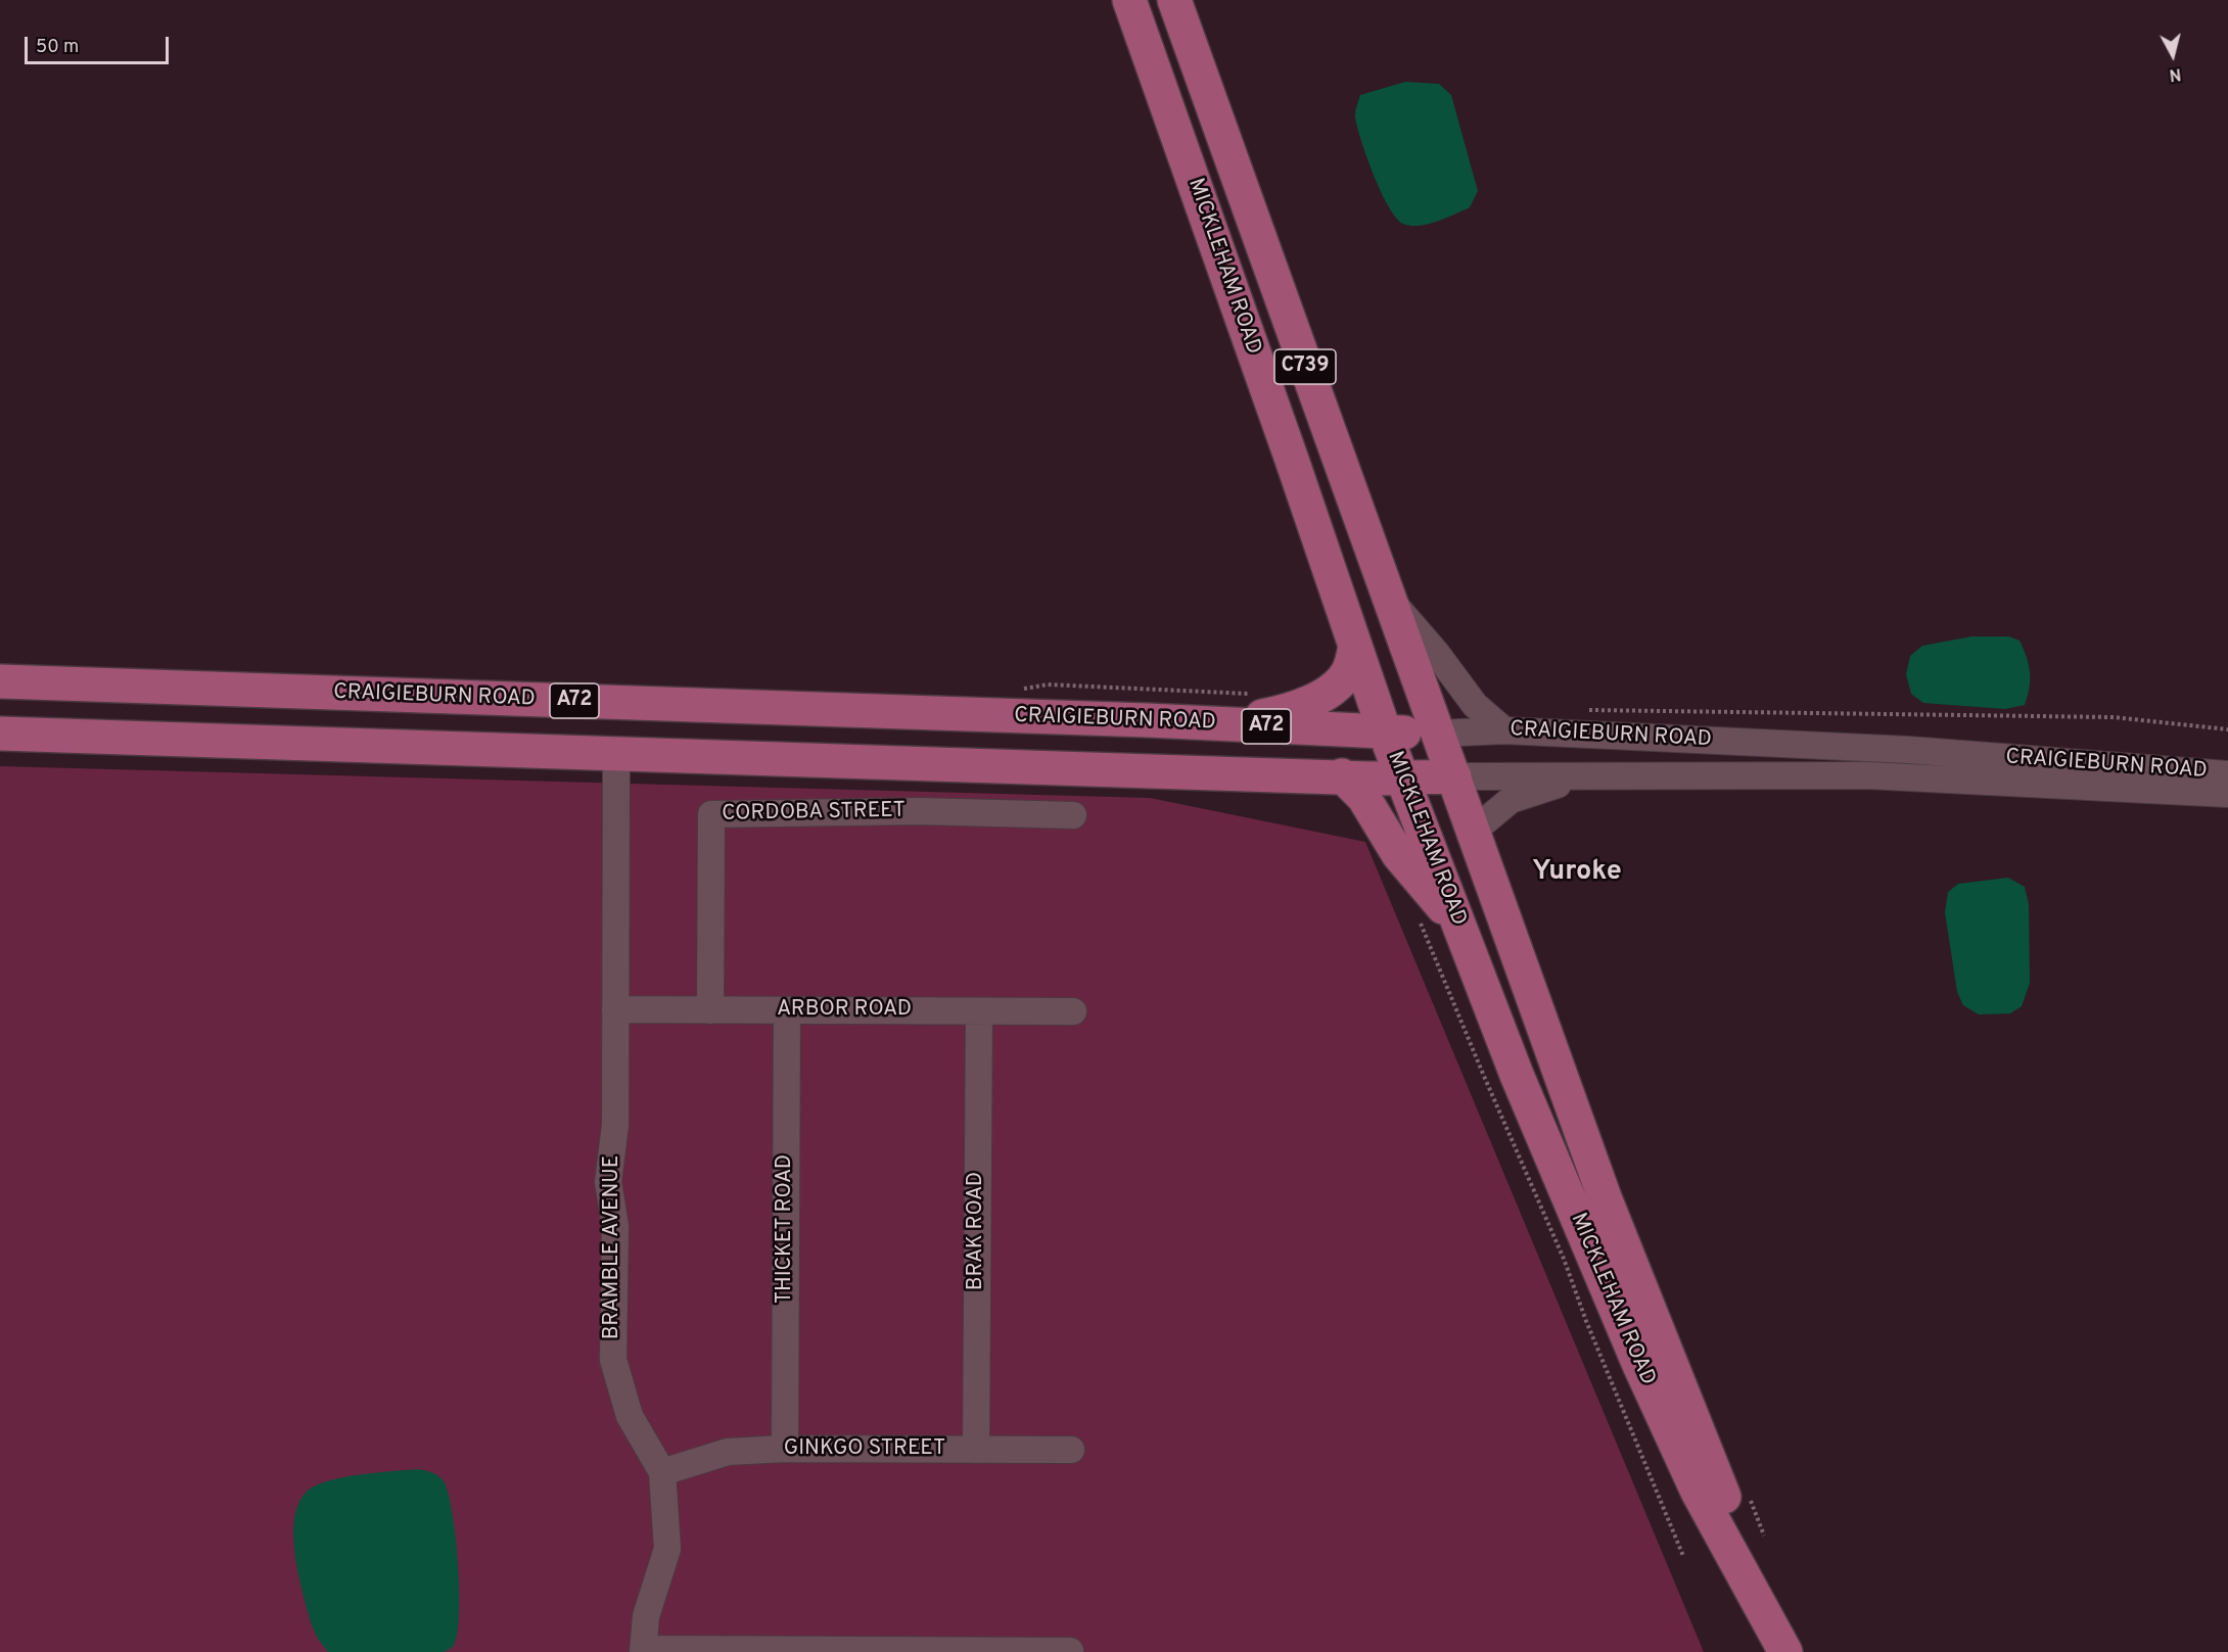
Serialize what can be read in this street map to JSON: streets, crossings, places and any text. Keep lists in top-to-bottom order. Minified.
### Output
{"streets":{"main road":["MICKLEHAM ROAD","C739","CRAIGIEBURN ROAD","A72"],"street":["CORDOBA STREET","ARBOR ROAD","THICKET ROAD","BRAK ROAD","BRAMBLE AVENUE","GINKGO STREET"]},"crossings":[["MICKLEHAM ROAD","CRAIGIEBURN ROAD"],["CRAIGIEBURN ROAD","BRAMBLE AVENUE"],["CORDOBA STREET","ARBOR ROAD"],["ARBOR ROAD","THICKET ROAD"],["ARBOR ROAD","BRAK ROAD"],["ARBOR ROAD","BRAMBLE AVENUE"],["THICKET ROAD","GINKGO STREET"],["BRAK ROAD","GINKGO STREET"],["BRAMBLE AVENUE","GINKGO STREET"]],"districts":["Yuroke"],"scale_bar":"50 m","north":"bottom"}
